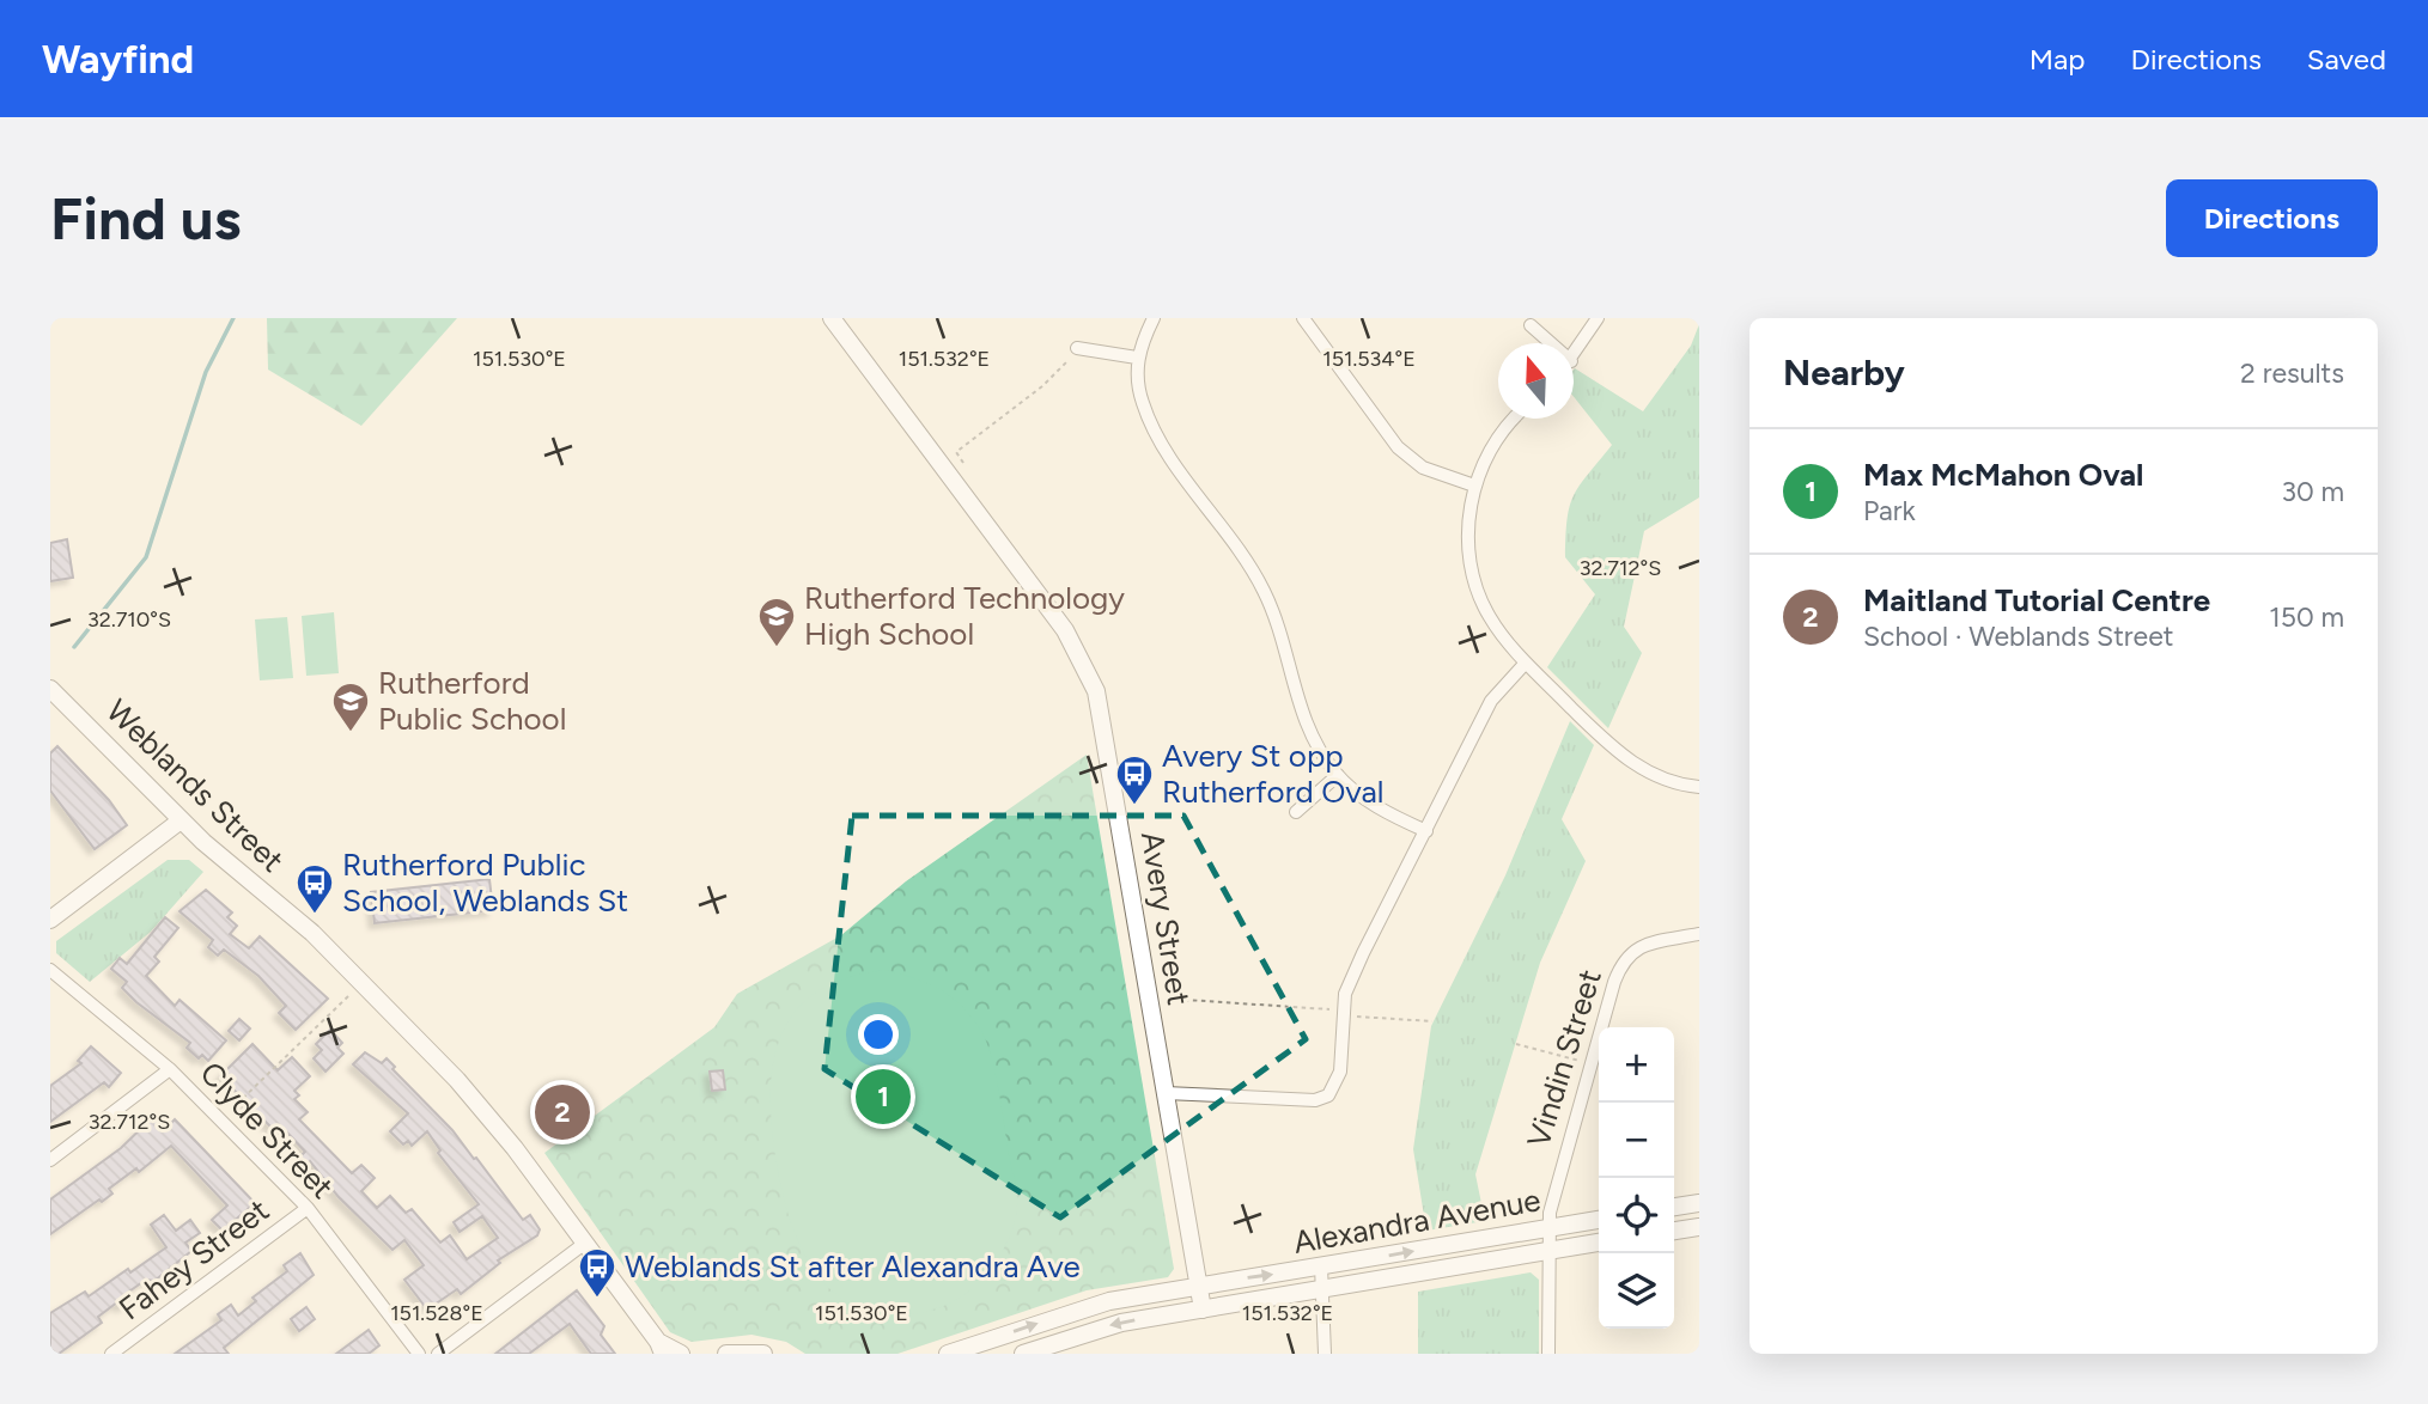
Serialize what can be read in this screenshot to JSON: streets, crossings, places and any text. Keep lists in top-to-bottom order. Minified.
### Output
{"streets":{"street":["Weblands Street","Avery Street","Vindin Street","Clyde Street","Alexandra Avenue","Fahey Street"]},"crossings":[["Avery Street","Alexandra Avenue"],["Vindin Street","Alexandra Avenue"],["Clyde Street","Fahey Street"]],"places":{"school or university":["Rutherford Technology High School","Rutherford Public School"],"bus stop":["Avery St opp Rutherford Oval","Rutherford Public School, Weblands St","Weblands St after Alexandra Ave"]},"north":"top","page":{"header":"Wayfind","nav":["Map","Directions","Saved"],"buttons":"Directions","title":"Find us","heading":["Nearby","2 results"],"list":[{"mark":"1","name":"Max McMahon Oval","note":"Park","value":"30 m"},{"mark":"2","name":"Maitland Tutorial Centre","note":"School · Weblands Street","value":"150 m"}],"map_buttons":["+","−"],"pins":["1","2"]},"coordinates":["151.530°E","151.532°E","151.534°E","32.712°S","32.710°S","151.528°E"]}
